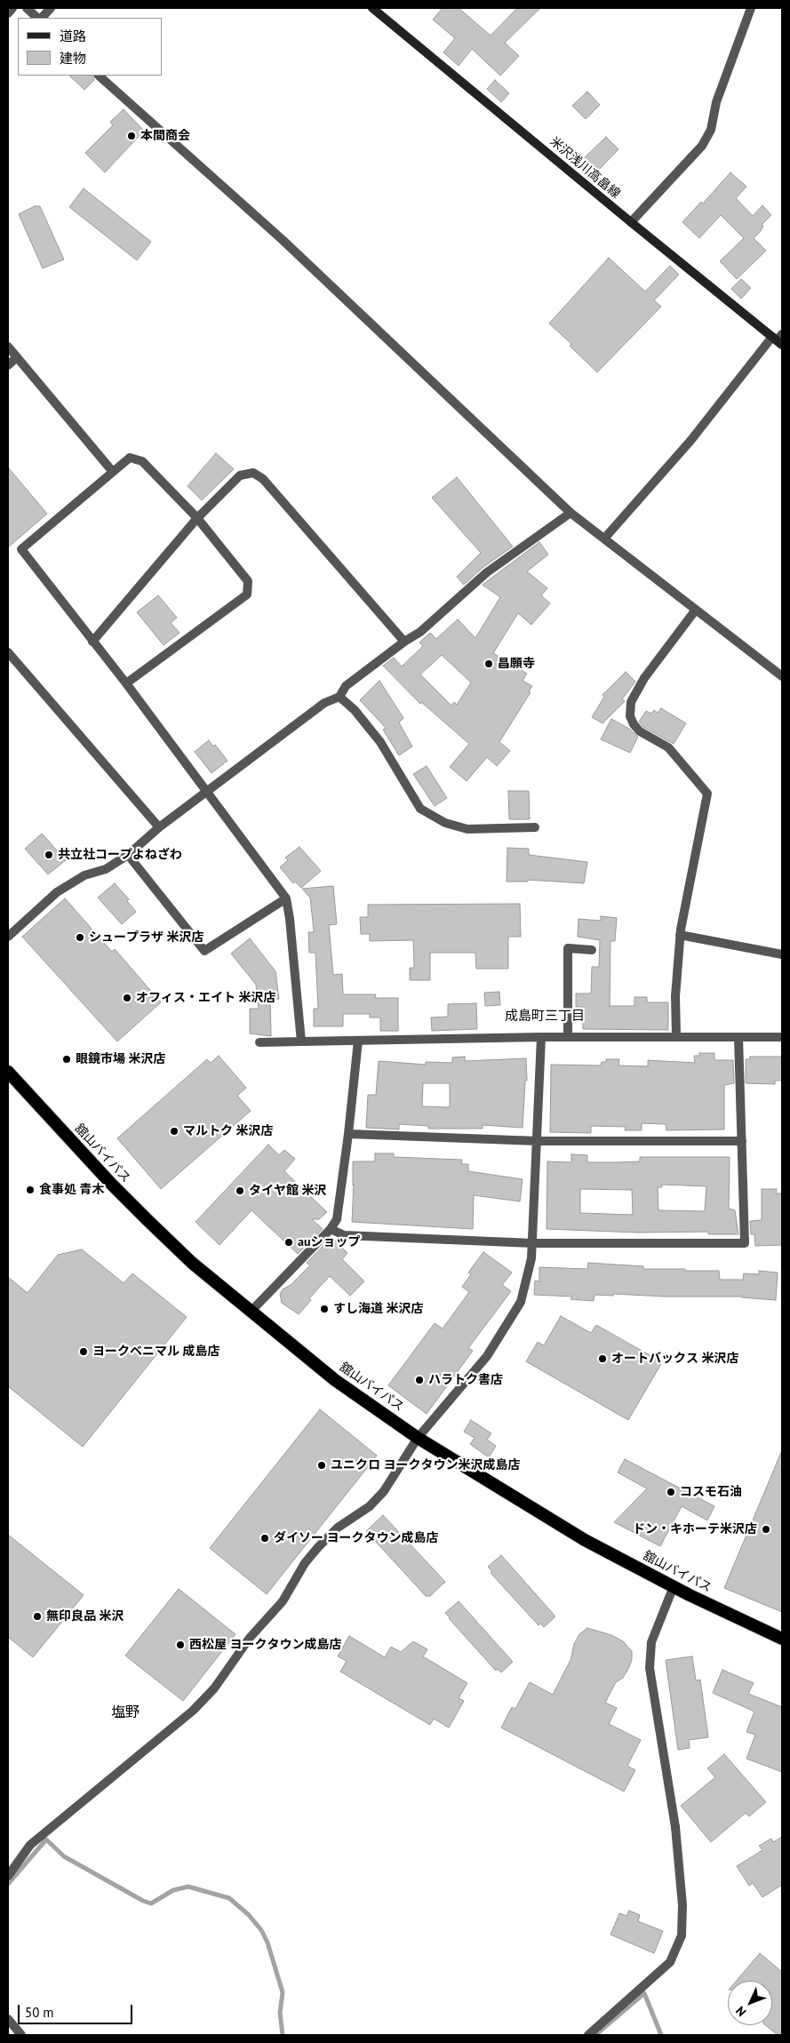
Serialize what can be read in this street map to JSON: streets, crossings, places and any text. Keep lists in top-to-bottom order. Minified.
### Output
{"streets":{"highway":["舘山バイパス"],"main road":["米沢浅川高畠線"]},"districts":["成島町三丁目","塩野"],"places":["本間商会","昌願寺","共立社コープよねざわ","シュープラザ 米沢店","オフィス・エイト 米沢店","眼鏡市場 米沢店","マルトク 米沢店","食事処 青木","タイヤ館 米沢","auショップ","すし海道 米沢店","ヨークベニマル 成島店","オートバックス 米沢店","ハラトク書店","ユニクロ ヨークタウン米沢成島店","コスモ石油","ドン・キホーテ米沢店","ダイソー ヨークタウン成島店","無印良品 米沢","西松屋 ヨークタウン成島店"],"legend":["道路","建物"],"scale_bar":"50 m","north":"bottom left"}
